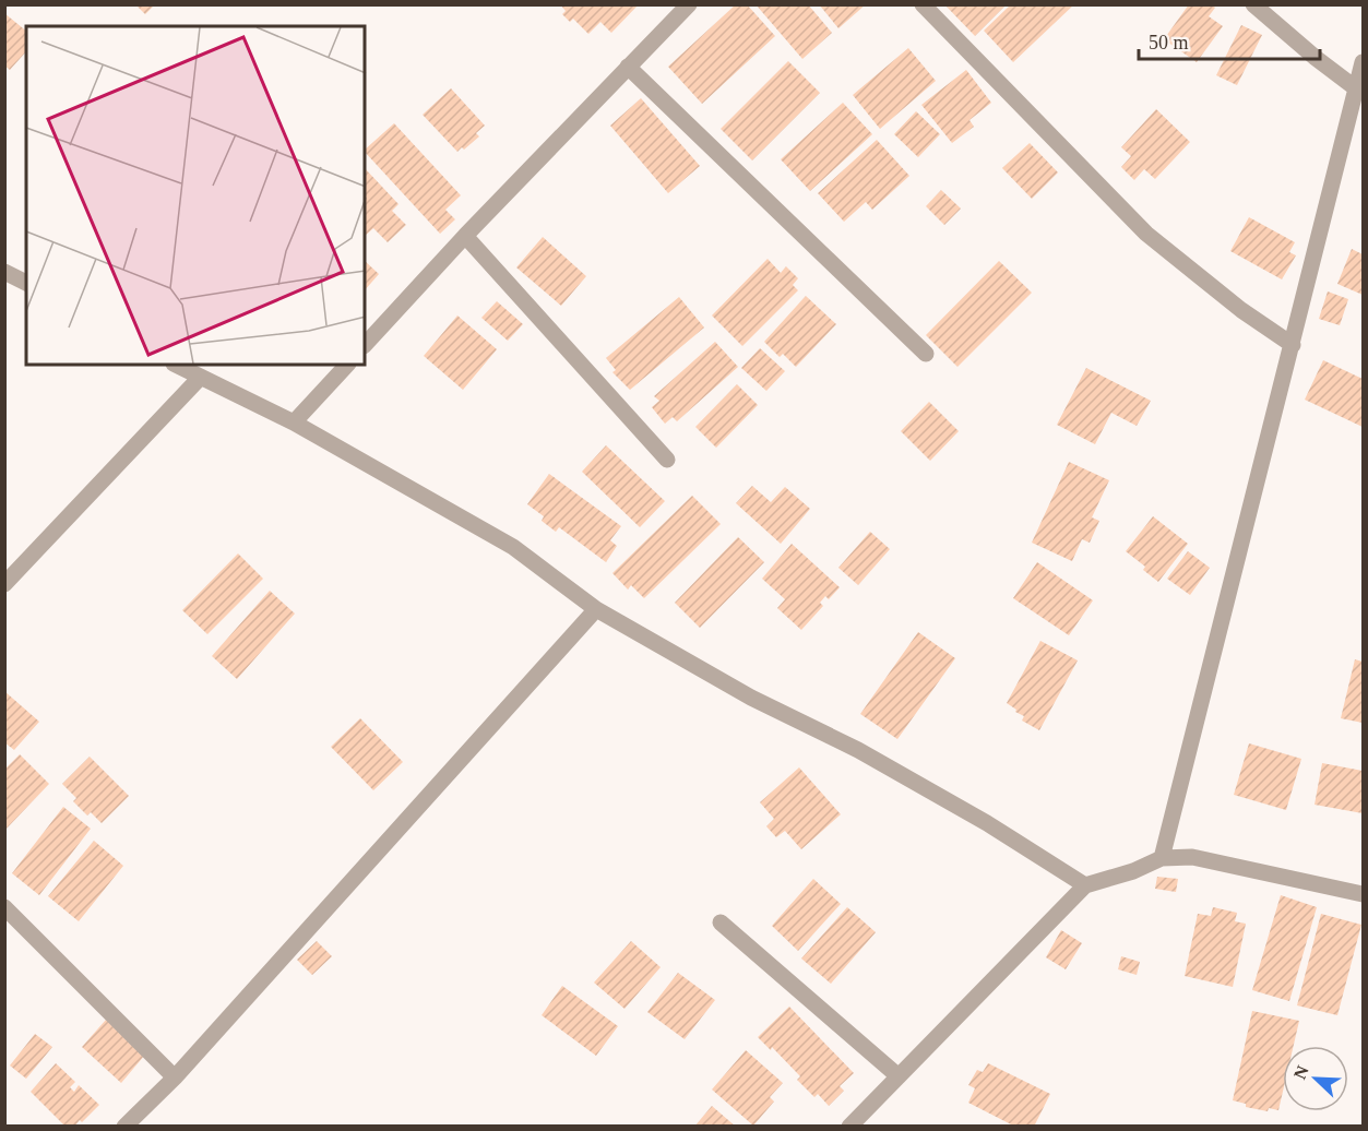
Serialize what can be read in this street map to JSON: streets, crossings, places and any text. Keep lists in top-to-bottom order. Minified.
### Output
{"scale_bar":"50 m","north":"top left"}
